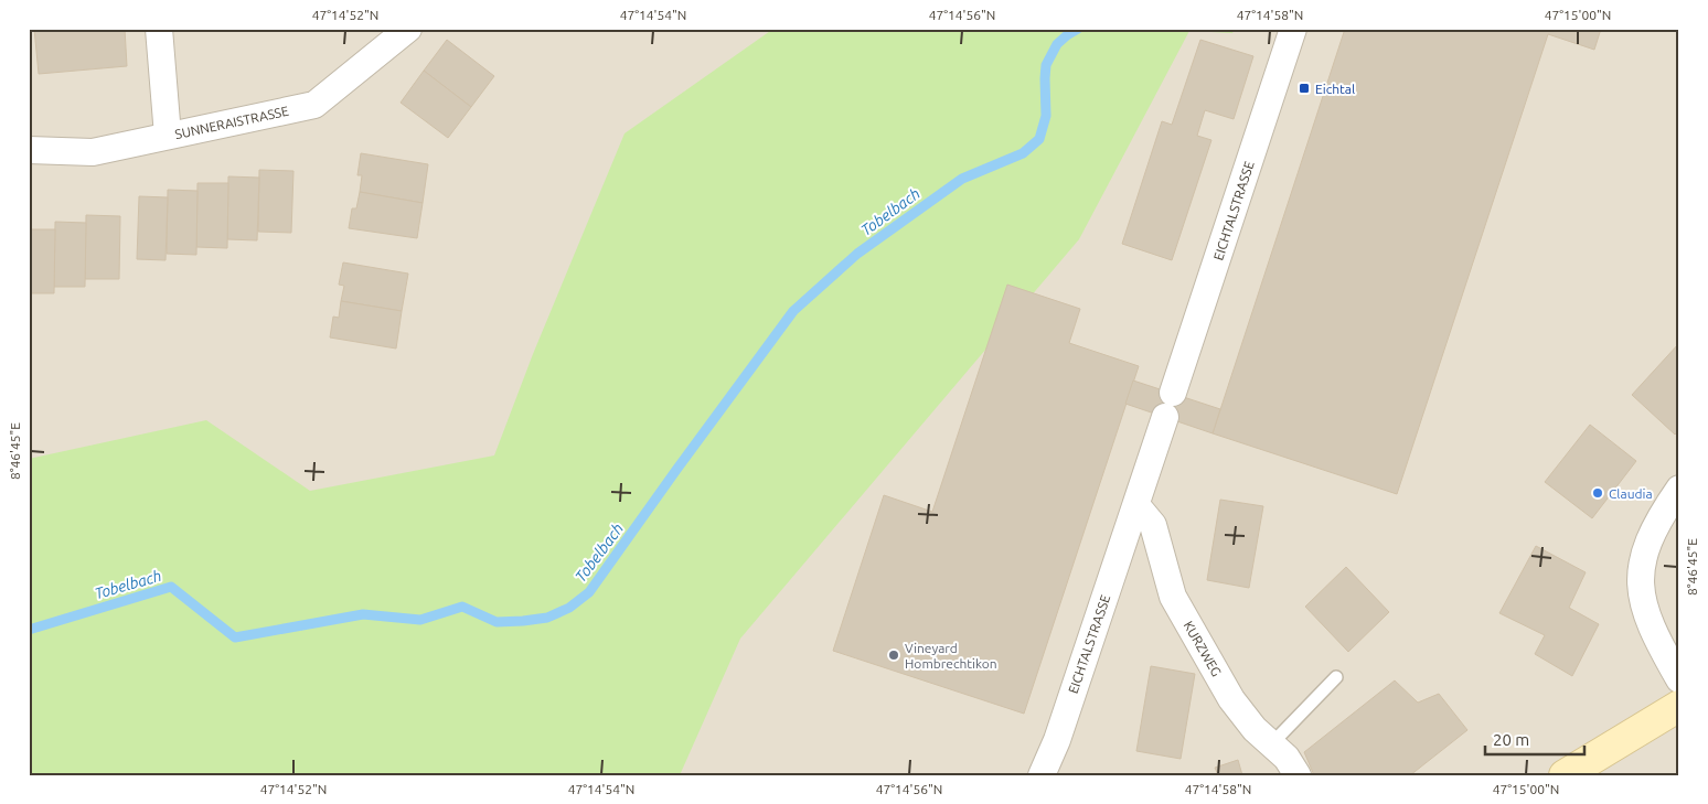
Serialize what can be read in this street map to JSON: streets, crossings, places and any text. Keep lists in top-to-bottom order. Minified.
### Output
{"streets":{"street":["SUNNERAISTRASSE","EICHTALSTRASSE","KURZWEG"]},"crossings":[["EICHTALSTRASSE","KURZWEG"]],"water":["Tobelbach"],"places":{"transit":["Eichtal"],"other":["Claudia","Vineyard Hombrechtikon"]},"scale_bar":"20 m","coordinates":["47°14'52\"N","47°14'54\"N","47°14'56\"N","47°14'58\"N","47°15'00\"N","8°46'45\"E"]}
